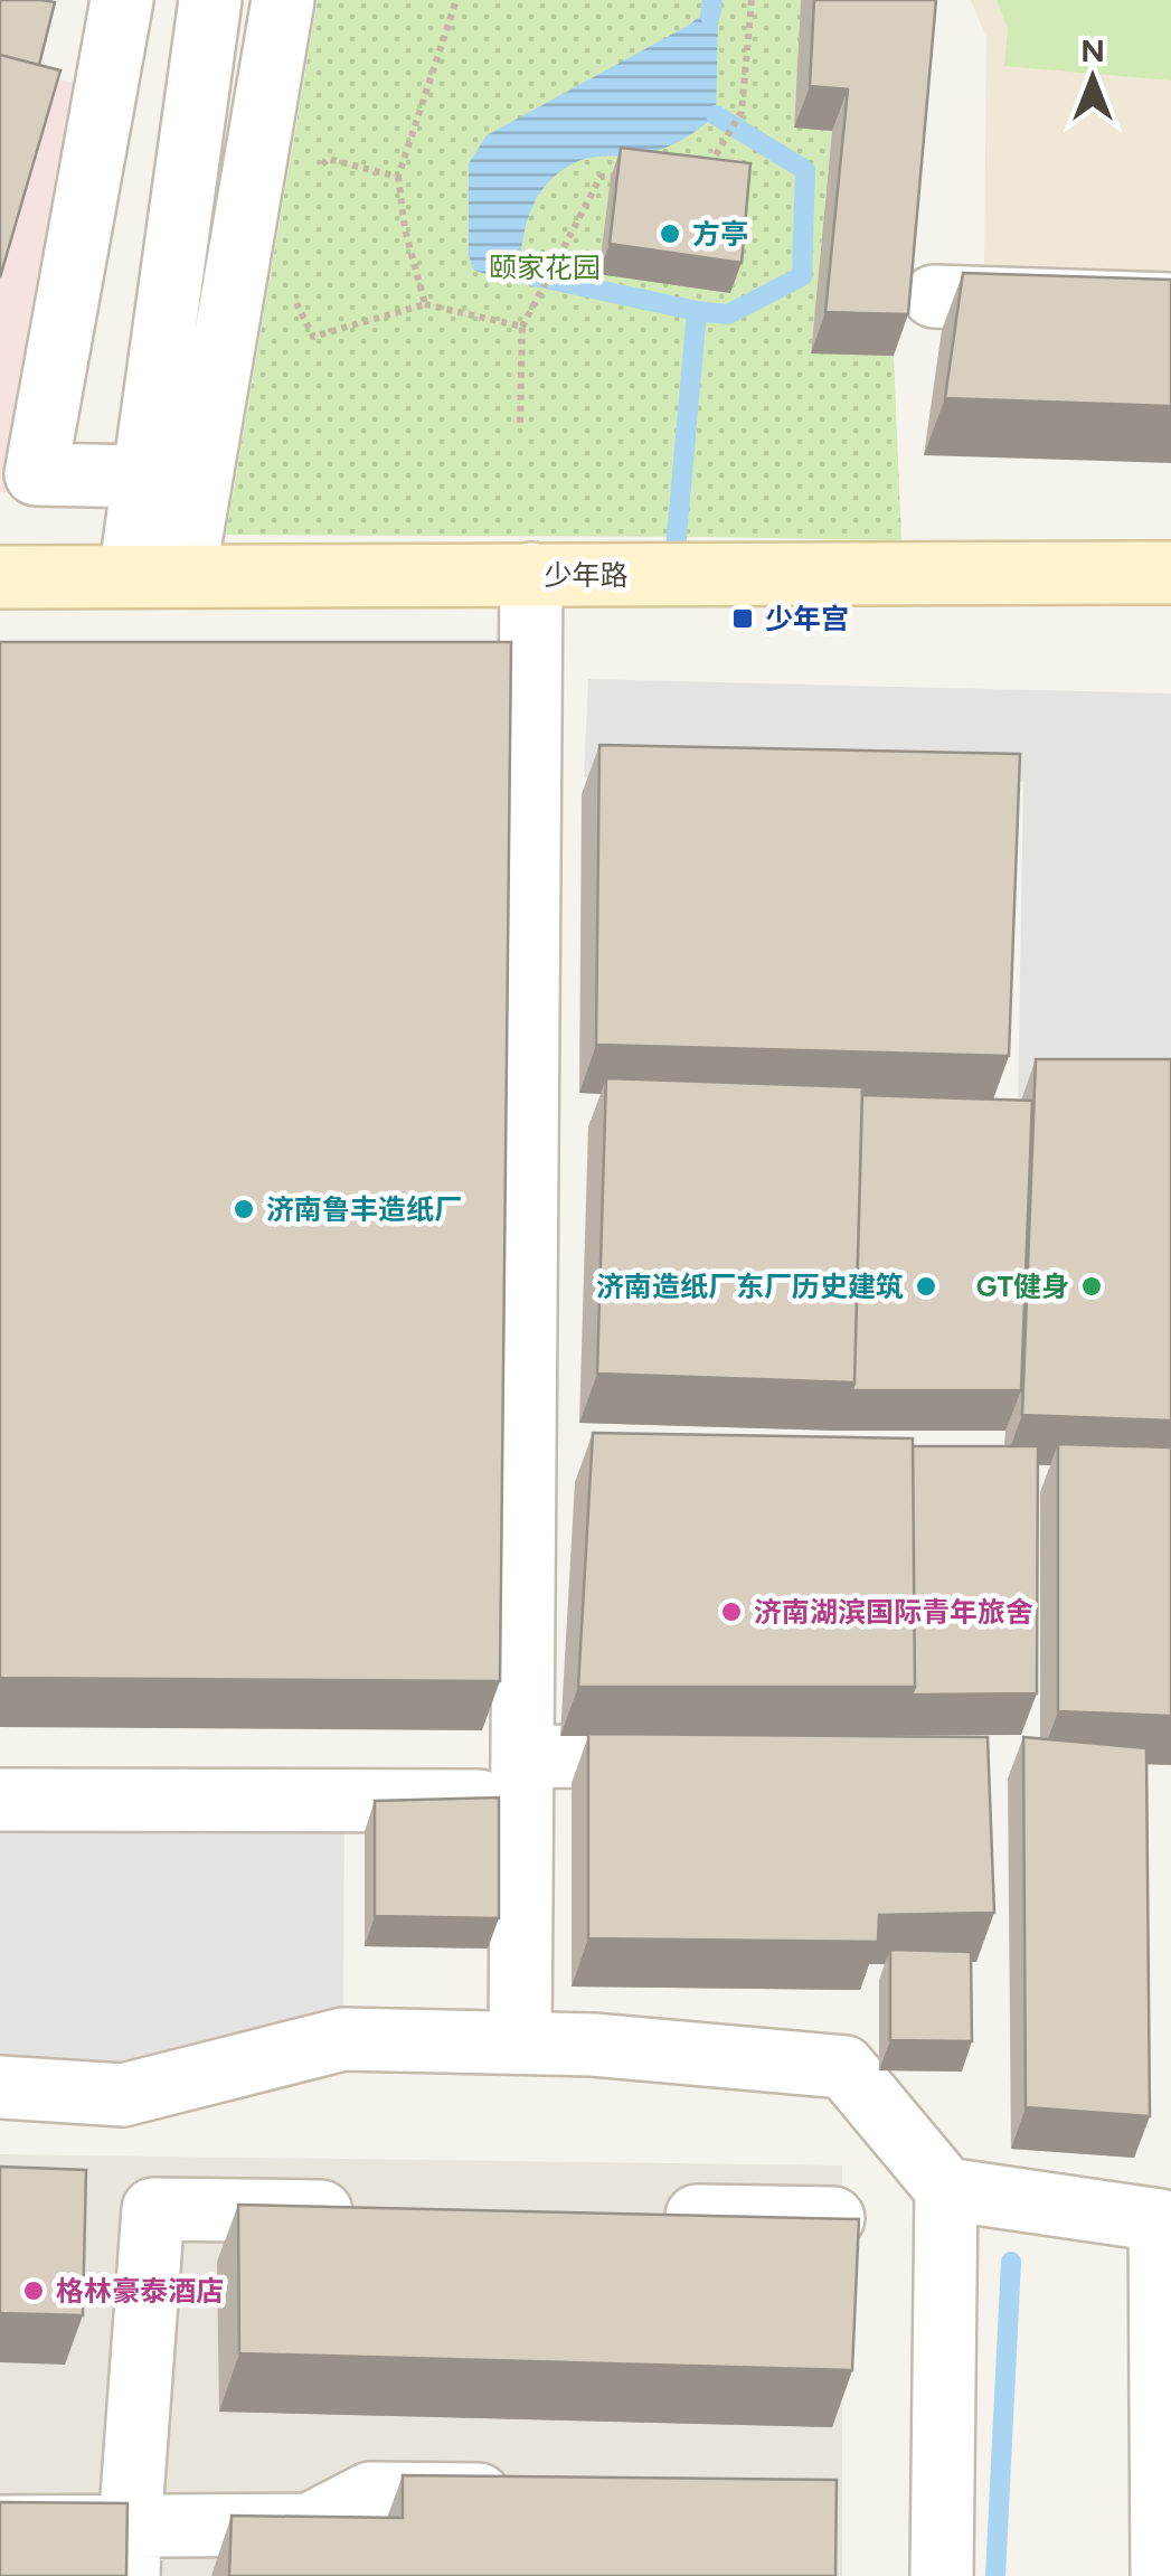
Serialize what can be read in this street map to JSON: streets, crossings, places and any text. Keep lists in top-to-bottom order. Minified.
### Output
{"streets":{"main road":["少年路"]},"parks":["颐家花园"],"places":{"other":["方亭","济南鲁丰造纸厂","济南造纸厂东厂历史建筑","GT健身","济南湖滨国际青年旅舍","格林豪泰酒店"],"transit":["少年宫"]},"north":"top"}
